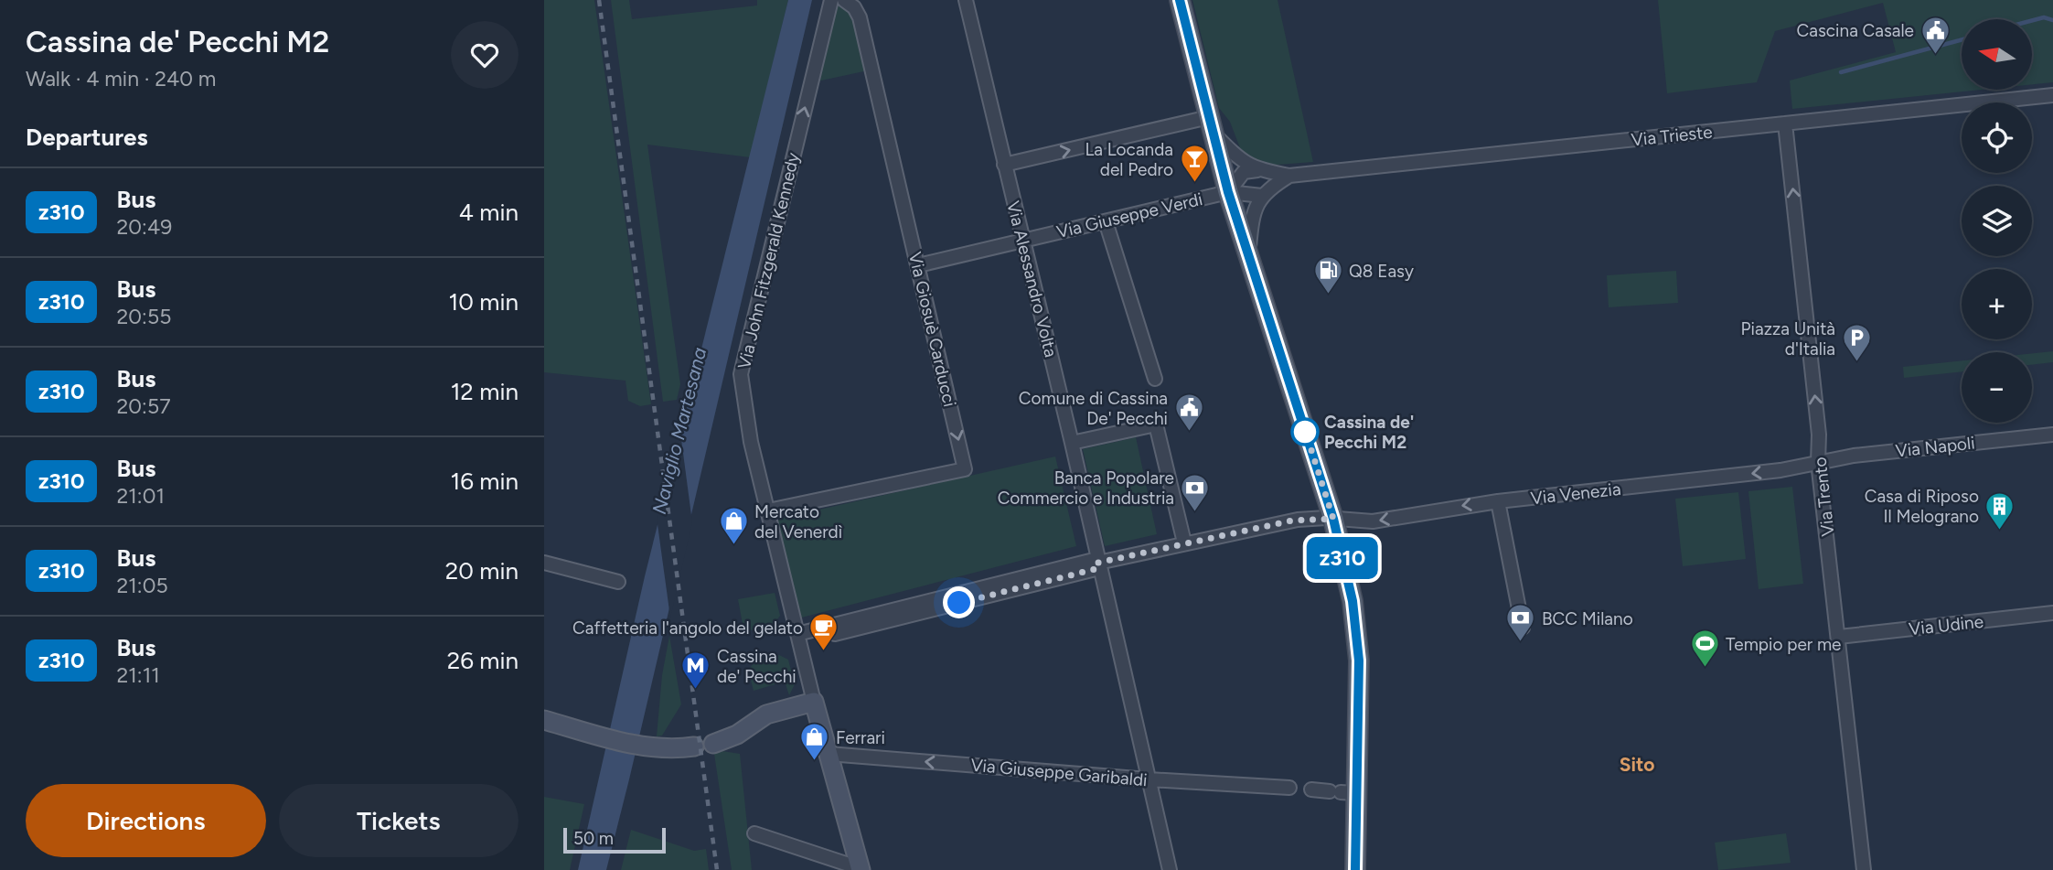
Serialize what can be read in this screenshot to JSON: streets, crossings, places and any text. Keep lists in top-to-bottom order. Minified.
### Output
{"streets":{"street":["Via Trieste","Via Giuseppe Verdi","Via John Fitzgerald Kennedy","Via Alessandro Volta","Via Giosuè Carducci","Via Napoli","Via Venezia","Via Trento","Via Udine","Via Giuseppe Garibaldi"]},"crossings":[["Via Trieste","Via Trento"],["Via Giuseppe Verdi","Via Alessandro Volta"],["Via Giuseppe Verdi","Via Giosuè Carducci"],["Via John Fitzgerald Kennedy","Via Giosuè Carducci"],["Via John Fitzgerald Kennedy","Via Venezia"],["Via Alessandro Volta","Via Venezia"],["Via Alessandro Volta","Via Giuseppe Garibaldi"],["Via Napoli","Via Venezia"],["Via Napoli","Via Trento"],["Via Venezia","Via Trento"],["Via Trento","Via Udine"]],"one_way":["Via John Fitzgerald Kennedy","Via Venezia","Via Trento","Via Giuseppe Garibaldi"],"districts":["Sito"],"water":["Naviglio Martesana"],"places":{"public building":["Cascina Casale","Comune di Cassina De' Pecchi"],"bar":["La Locanda del Pedro"],"fuel station":["Q8 Easy"],"parking":["Piazza Unità d'Italia"],"other":["Cassina de' Pecchi M2"],"bank":["Banca Popolare Commercio e Industria","BCC Milano"],"building":["Casa di Riposo Il Melograno"],"shop":["Mercato del Venerdì","Ferrari"],"cafe":["Caffetteria l'angolo del gelato"],"sports":["Tempio per me"],"metro station":["Cassina de' Pecchi"]},"lines":["bus line z310"],"scale_bar":"50 m","north":"left","page":{"heading":[["Cassina de' Pecchi M2","Walk · 4 min · 240 m"],"Departures"],"on_map":"z310","map_buttons":["+","−"],"list":[{"mark":"z310","name":"Bus","note":"20:49","value":"4 min"},{"mark":"z310","name":"Bus","note":"20:55","value":"10 min"},{"mark":"z310","name":"Bus","note":"20:57","value":"12 min"},{"mark":"z310","name":"Bus","note":"21:01","value":"16 min"},{"mark":"z310","name":"Bus","note":"21:05","value":"20 min"},{"mark":"z310","name":"Bus","note":"21:11","value":"26 min"}],"buttons":["Directions","Tickets"],"scale":"50 m"}}
